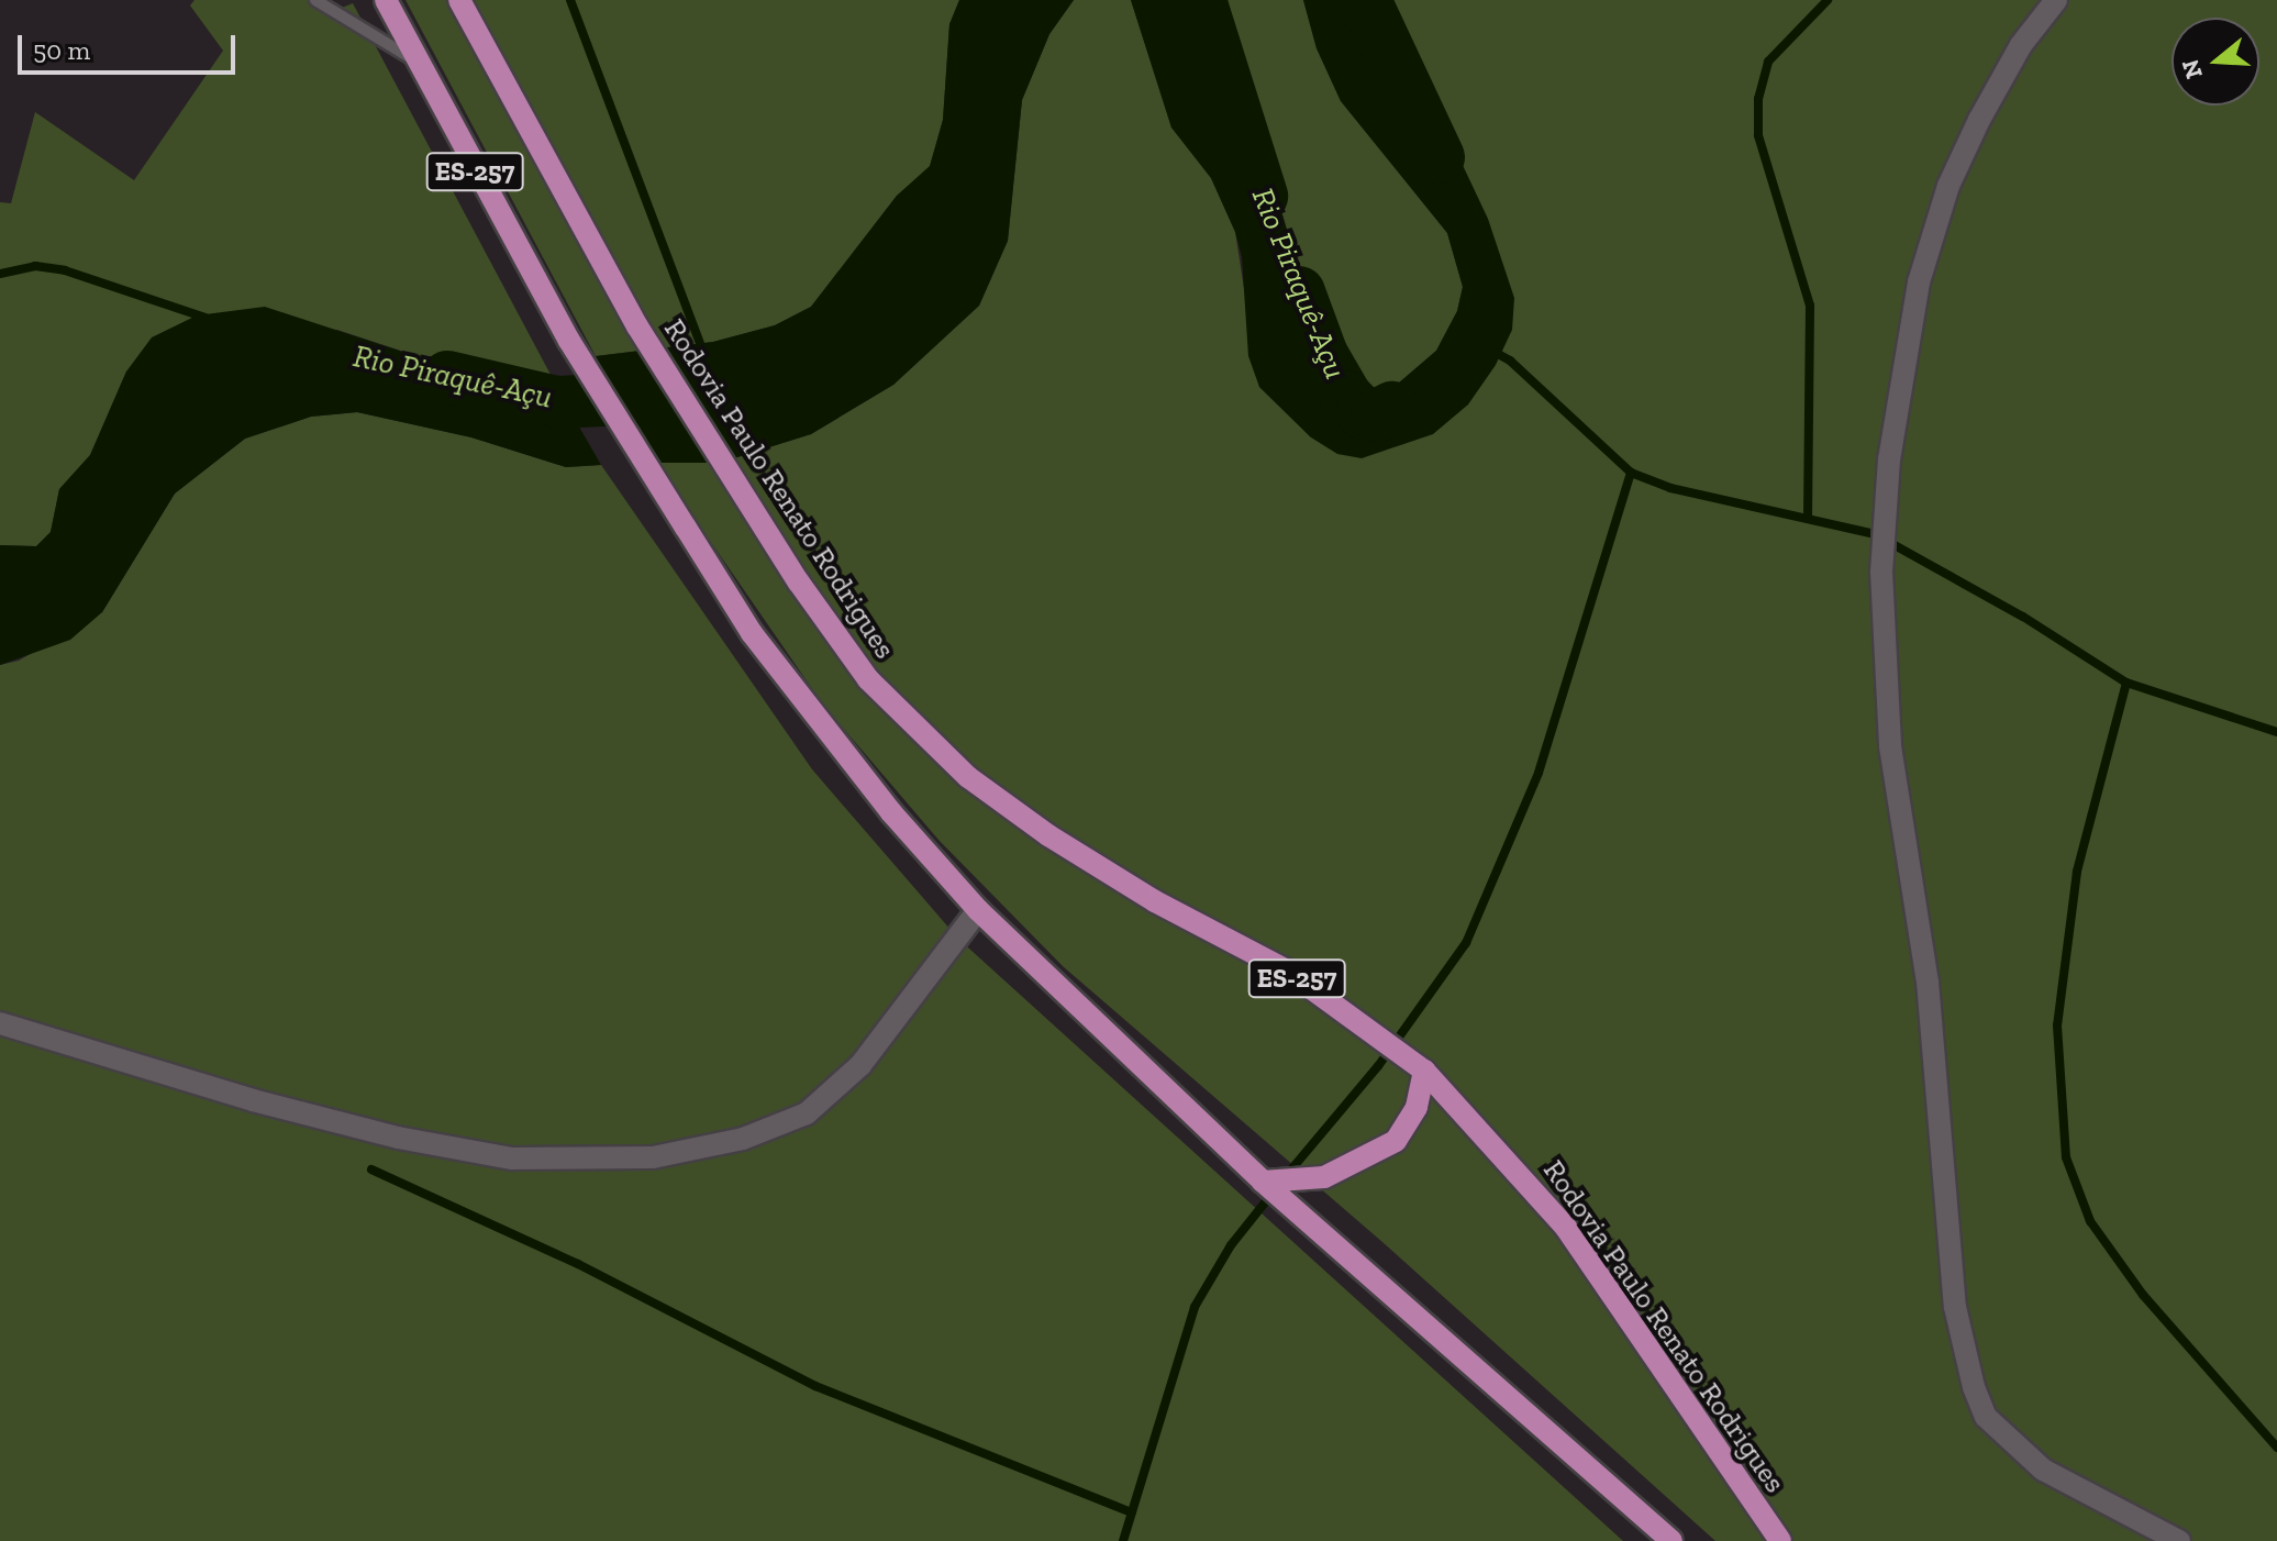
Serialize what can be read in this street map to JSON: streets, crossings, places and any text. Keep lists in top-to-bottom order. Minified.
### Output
{"streets":{"main road":["ES-257","Rodovia Paulo Renato Rodrigues"]},"water":["Rio Piraquê-Açu"],"scale_bar":"50 m","north":"left"}
